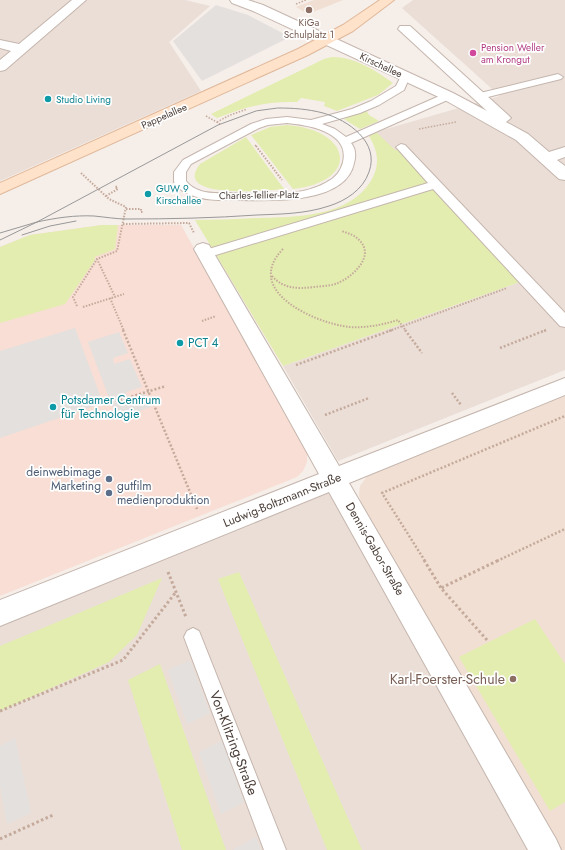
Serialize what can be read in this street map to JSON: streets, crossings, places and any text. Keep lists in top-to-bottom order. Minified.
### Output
{"streets":{"street":["Kirschallee","Pappelallee","Ludwig-Boltzmann-Straße","Dennis-Gabor-Straße"],"lane":["Charles-Tellier-Platz","Von-Klitzing-Straße"]},"crossings":[["Kirschallee","Pappelallee"],["Ludwig-Boltzmann-Straße","Dennis-Gabor-Straße"]],"places":["KiGa Schulplatz 1","Pension Weller am Krongut","Studio Living","GUW 9 Kirschallee","PCT 4","Potsdamer Centrum für Technologie","deinwebimage Marketing","gutfilm medienproduktion","Karl-Foerster-Schule"]}
